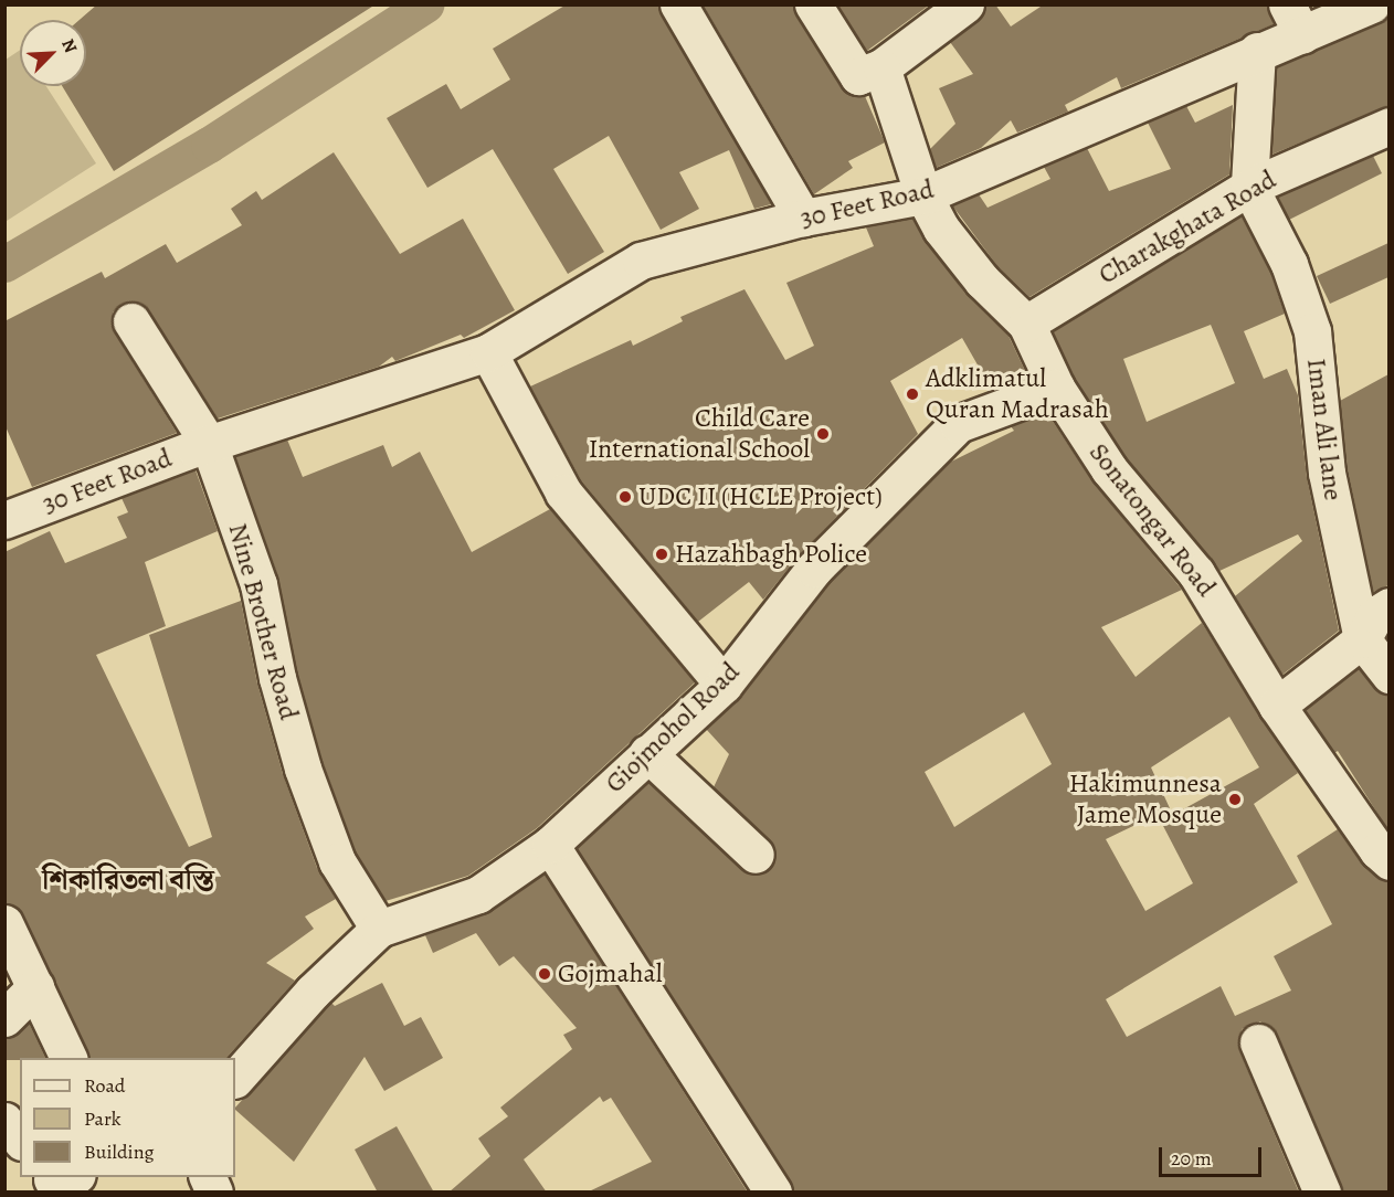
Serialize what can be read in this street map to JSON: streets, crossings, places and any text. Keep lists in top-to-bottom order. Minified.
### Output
{"streets":{"street":["30 Feet Road","Charakghata Road","Iman Ali lane","Sonatongar Road","Nine Brother Road","Giojmohol Road"]},"crossings":[["30 Feet Road","Sonatongar Road"],["30 Feet Road","Nine Brother Road"],["Charakghata Road","Iman Ali lane"],["Charakghata Road","Sonatongar Road"],["Sonatongar Road","Giojmohol Road"],["Nine Brother Road","Giojmohol Road"]],"districts":["শিকারিতলা বস্তি"],"places":["Adklimatul Quran Madrasah","Child Care International School","UDC II (HCLE Project)","Hazahbagh Police","Hakimunnesa Jame Mosque","Gojmahal"],"legend":["Road","Park","Building"],"scale_bar":"20 m","north":"top right"}
